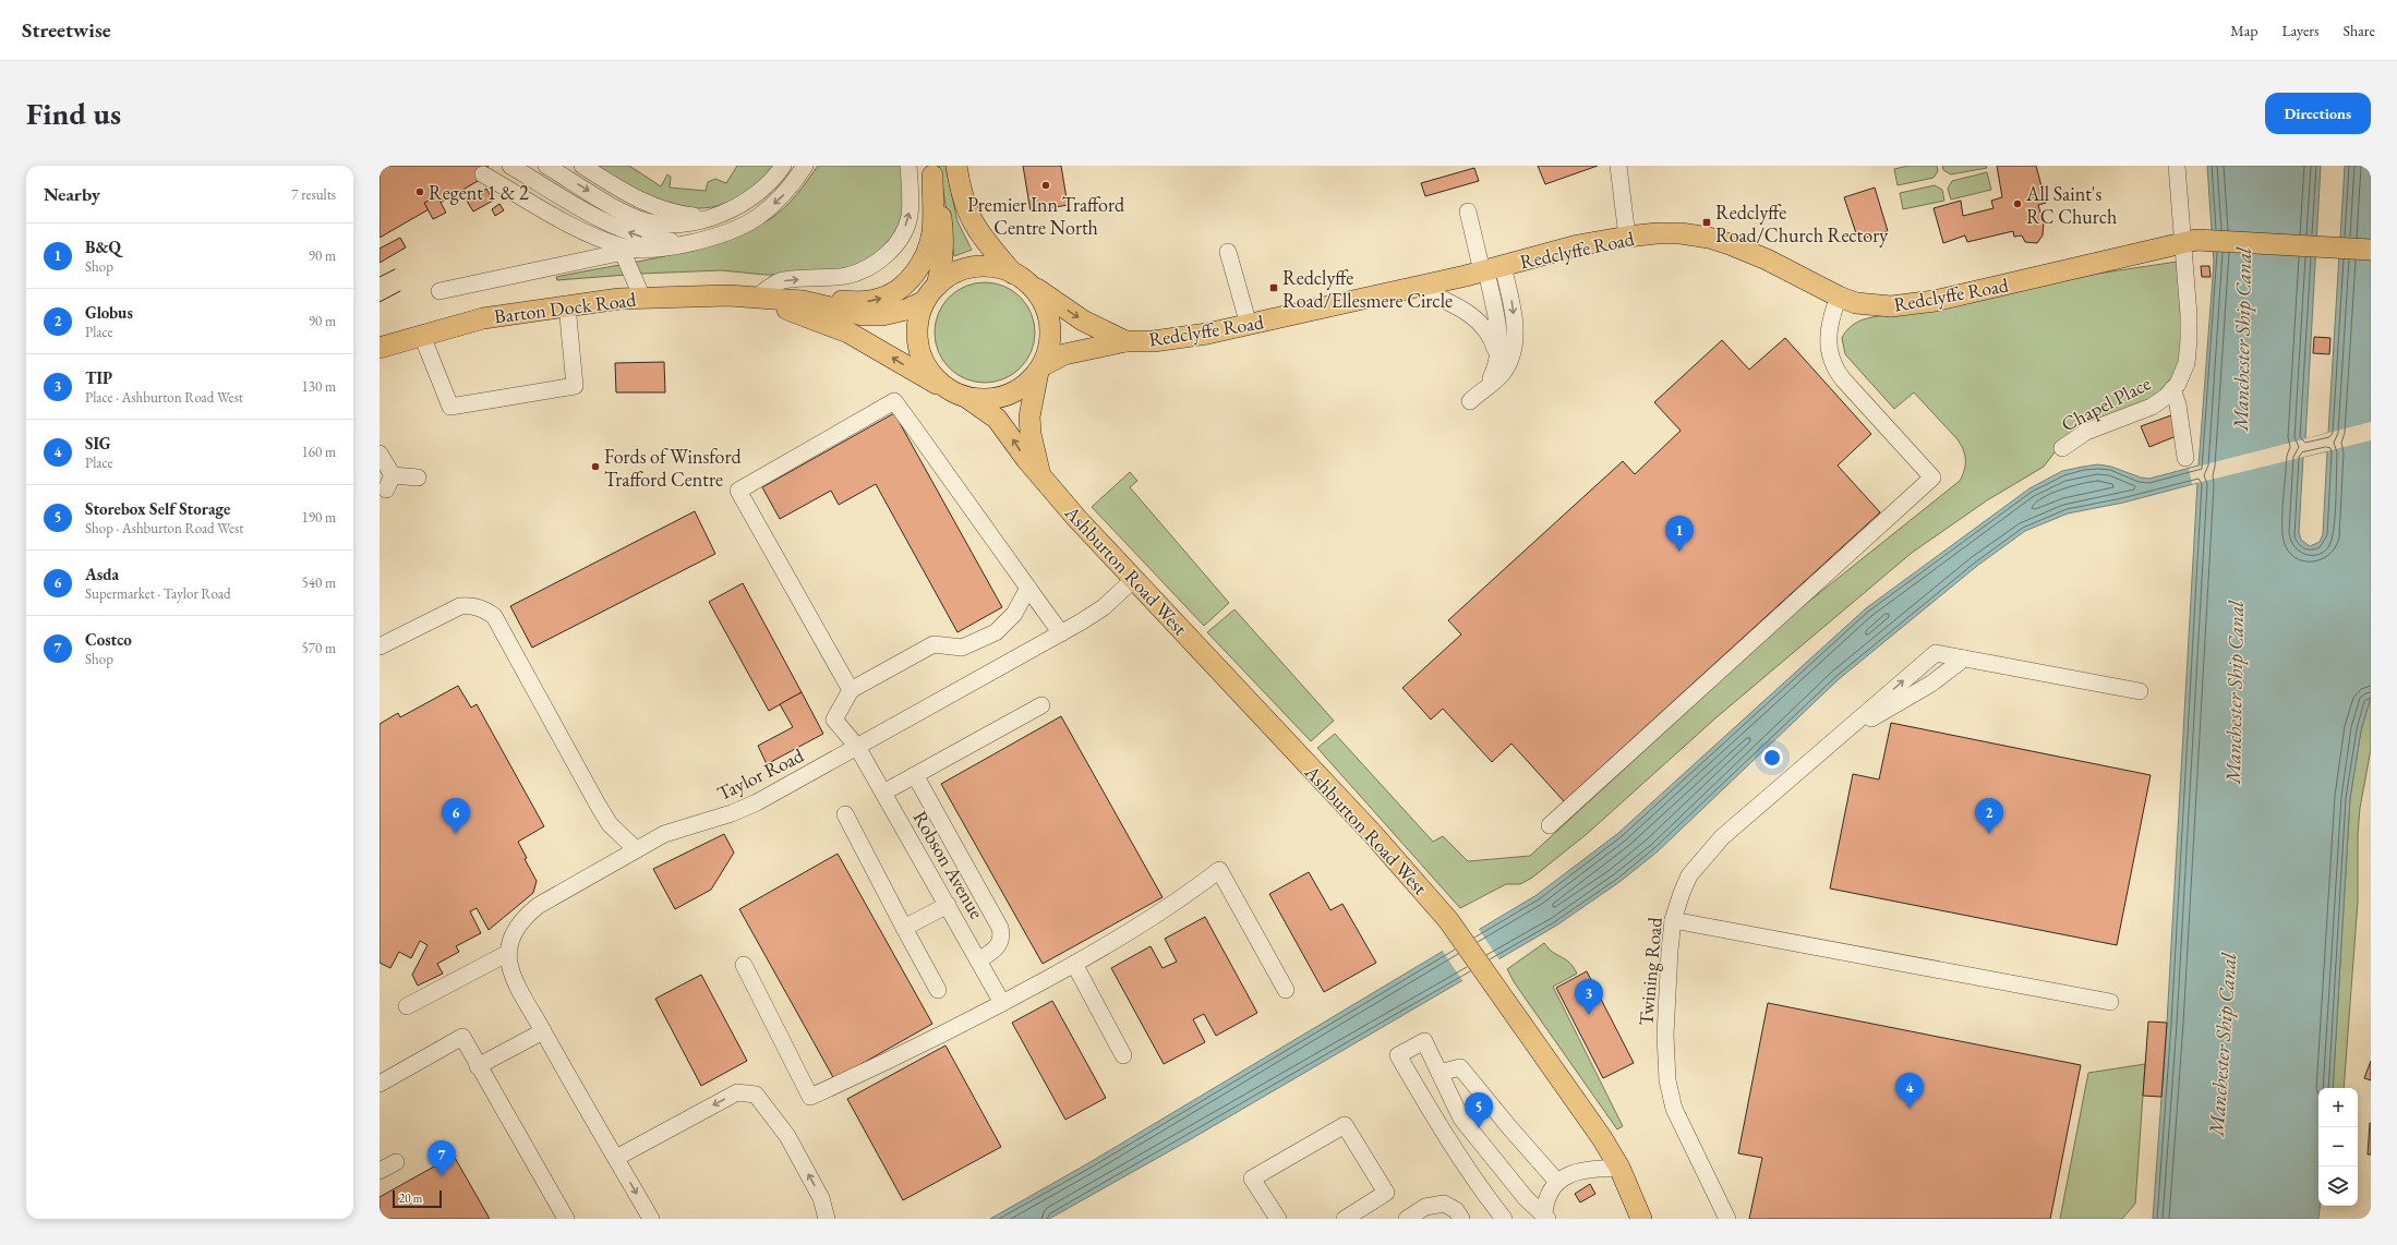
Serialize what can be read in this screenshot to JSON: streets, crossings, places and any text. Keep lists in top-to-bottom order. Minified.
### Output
{"streets":{"main road":["Redclyffe Road","Barton Dock Road","Ashburton Road West"],"street":["Chapel Place","Taylor Road","Robson Avenue","Twining Road"]},"crossings":[["Redclyffe Road","Barton Dock Road"],["Redclyffe Road","Chapel Place"],["Redclyffe Road","Ashburton Road West"],["Barton Dock Road","Ashburton Road West"],["Ashburton Road West","Taylor Road"],["Taylor Road","Robson Avenue"]],"water":["Manchester Ship Canal"],"places":{"other":["Premier Inn Trafford Centre North","Regent 1 & 2","All Saint's RC Church","Fords of Winsford Trafford Centre"],"transit":["Redclyffe Road/Church Rectory","Redclyffe Road/Ellesmere Circle"]},"scale_bar":"20 m","page":{"header":"Streetwise","nav":["Map","Layers","Share"],"buttons":"Directions","title":"Find us","heading":["Nearby","7 results"],"list":[{"mark":"1","name":"B&Q","note":"Shop","value":"90 m"},{"mark":"2","name":"Globus","note":"Place","value":"90 m"},{"mark":"3","name":"TIP","note":"Place · Ashburton Road West","value":"130 m"},{"mark":"4","name":"SIG","note":"Place","value":"160 m"},{"mark":"5","name":"Storebox Self Storage","note":"Shop · Ashburton Road West","value":"190 m"},{"mark":"6","name":"Asda","note":"Supermarket · Taylor Road","value":"540 m"},{"mark":"7","name":"Costco","note":"Shop","value":"570 m"}],"pins":["1","2","6","3","4","5","7"],"map_buttons":["+","−"],"scale":"20 m"}}
